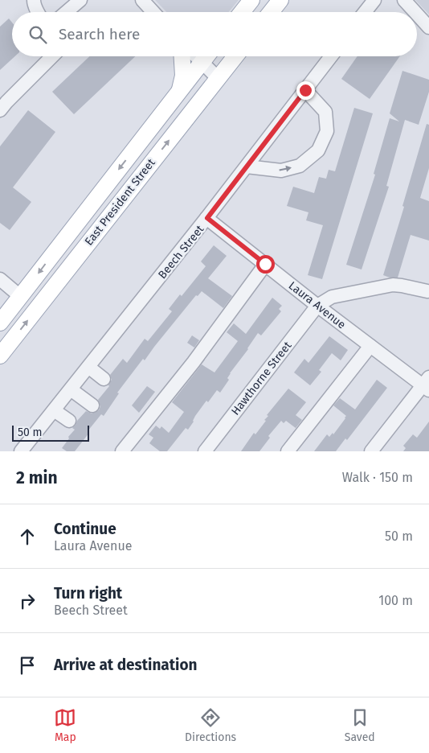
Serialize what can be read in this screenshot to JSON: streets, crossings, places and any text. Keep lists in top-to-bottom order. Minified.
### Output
{"streets":{"main road":["East President Street"],"street":["Beech Street","Laura Avenue","Hawthorne Street"]},"crossings":[["Beech Street","Laura Avenue"],["Laura Avenue","Hawthorne Street"]],"scale_bar":"50 m","page":{"search":"Search here","scale":"50 m","heading":["2 min","Walk · 150 m"],"list":[["Continue","Laura Avenue","50 m"],["Turn right","Beech Street","100 m"],"Arrive at destination"],"nav":["Map","Directions","Saved"]}}
